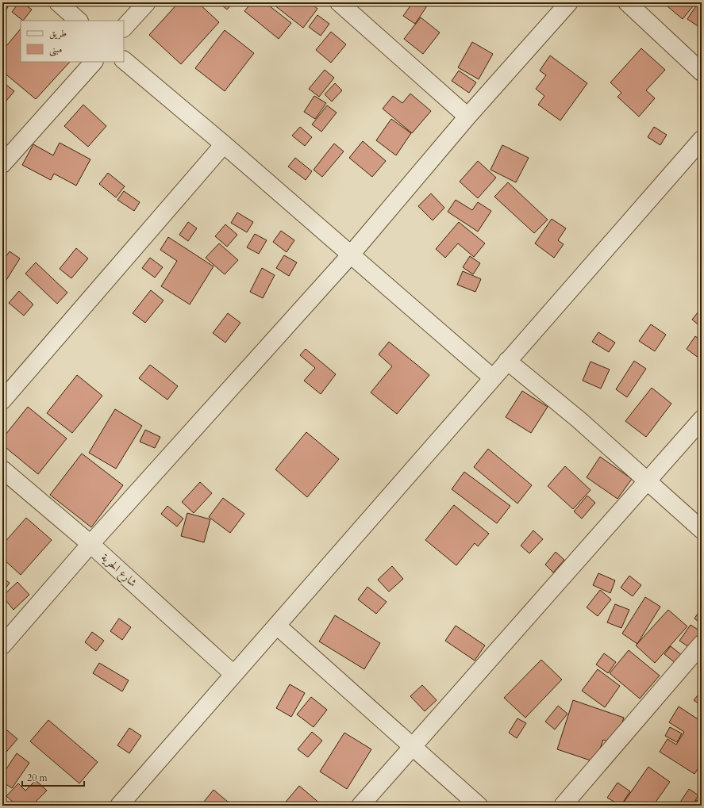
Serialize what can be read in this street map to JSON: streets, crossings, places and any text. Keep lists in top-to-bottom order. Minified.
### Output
{"streets":{"street":["شارع الحرية"]},"legend":["طريق","مبنى"],"scale_bar":"20 m"}
